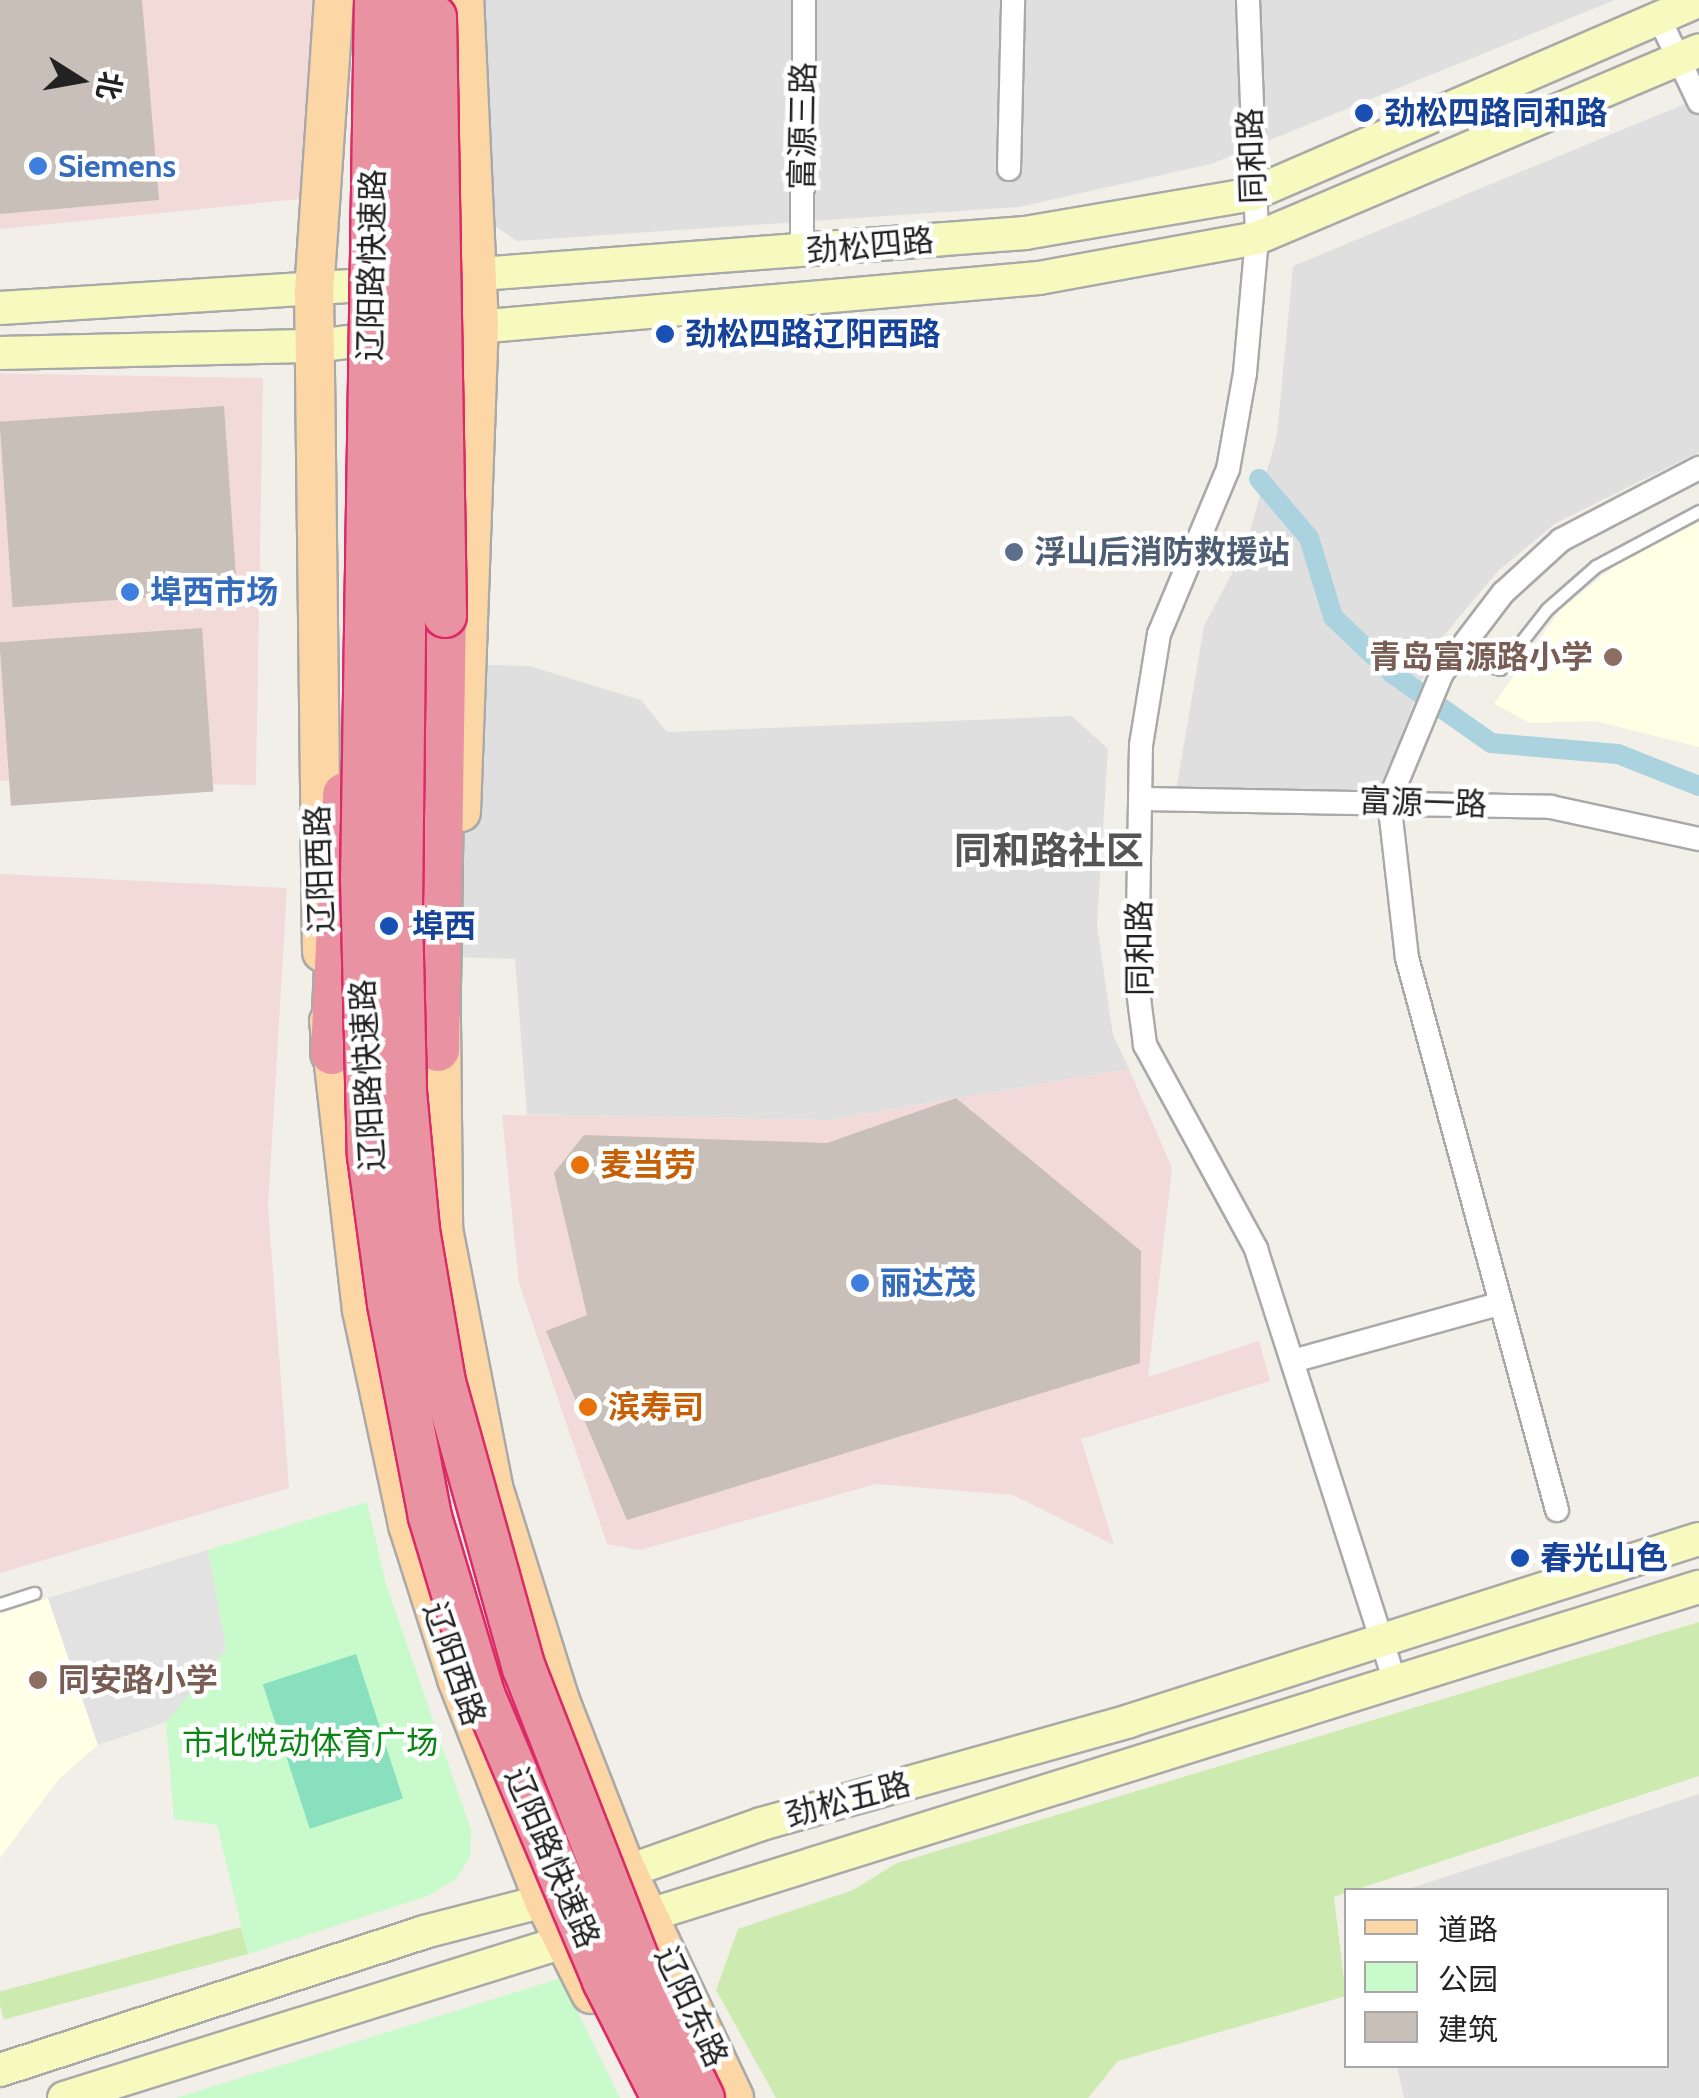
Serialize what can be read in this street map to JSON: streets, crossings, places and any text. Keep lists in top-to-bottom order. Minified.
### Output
{"streets":{"highway":["辽阳路快速路"],"main road":["劲松四路","辽阳西路","劲松五路","辽阳东路"],"street":["富源三路","同和路","富源一路"]},"crossings":[["富源三路","劲松四路"],["同和路","劲松四路"],["同和路","富源一路"],["同和路","劲松五路"],["劲松四路","辽阳西路"],["辽阳西路","劲松五路"],["劲松五路","辽阳东路"]],"districts":["同和路社区"],"parks":["市北悦动体育广场"],"places":["劲松四路同和路","Siemens","劲松四路辽阳西路","浮山后消防救援站","埠西市场","青岛富源路小学","埠西","麦当劳","丽达茂","滨寿司","春光山色","同安路小学"],"legend":["道路","公园","建筑"],"north":"right"}
